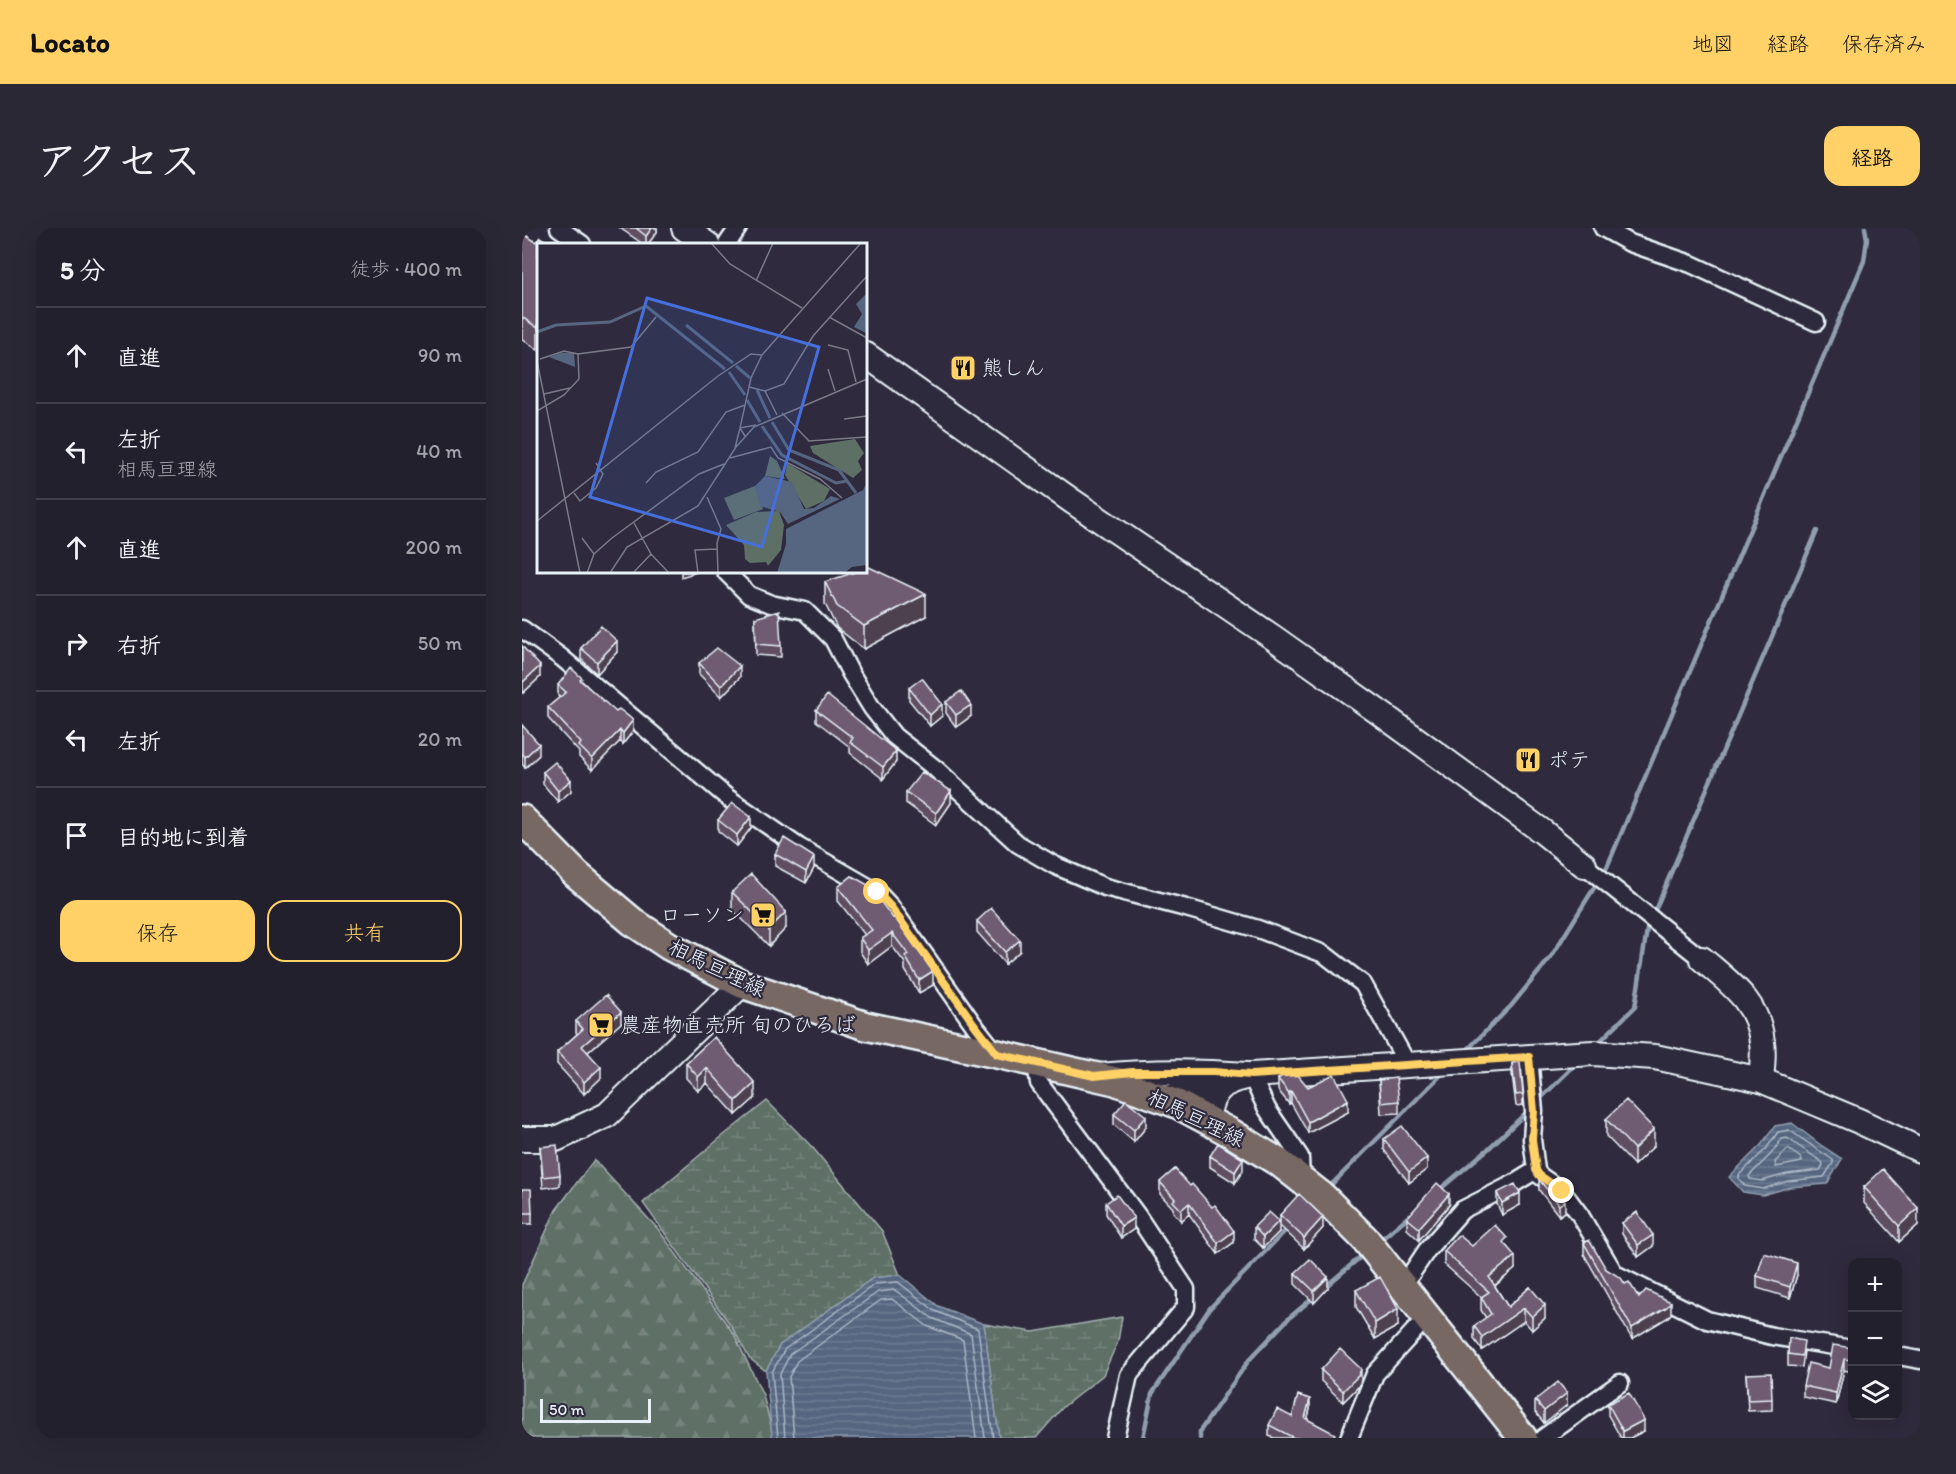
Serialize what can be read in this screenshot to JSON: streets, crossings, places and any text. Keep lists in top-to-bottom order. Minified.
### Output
{"streets":{"main road":["相馬亘理線"]},"places":{"restaurant":["熊しん","ポテ"],"supermarket":["ローソン","農産物直売所 旬のひろば"]},"scale_bar":"50 m","page":{"header":"Locato","nav":["地図","経路","保存済み"],"title":"アクセス","buttons":["経路",["保存","共有"]],"heading":["5 分","徒歩 · 400 m"],"list":[["直進","90 m"],["左折","相馬亘理線","40 m"],["直進","200 m"],["右折","50 m"],["左折","20 m"],"目的地に到着"],"map_buttons":["+","−"],"scale":"50 m"}}
